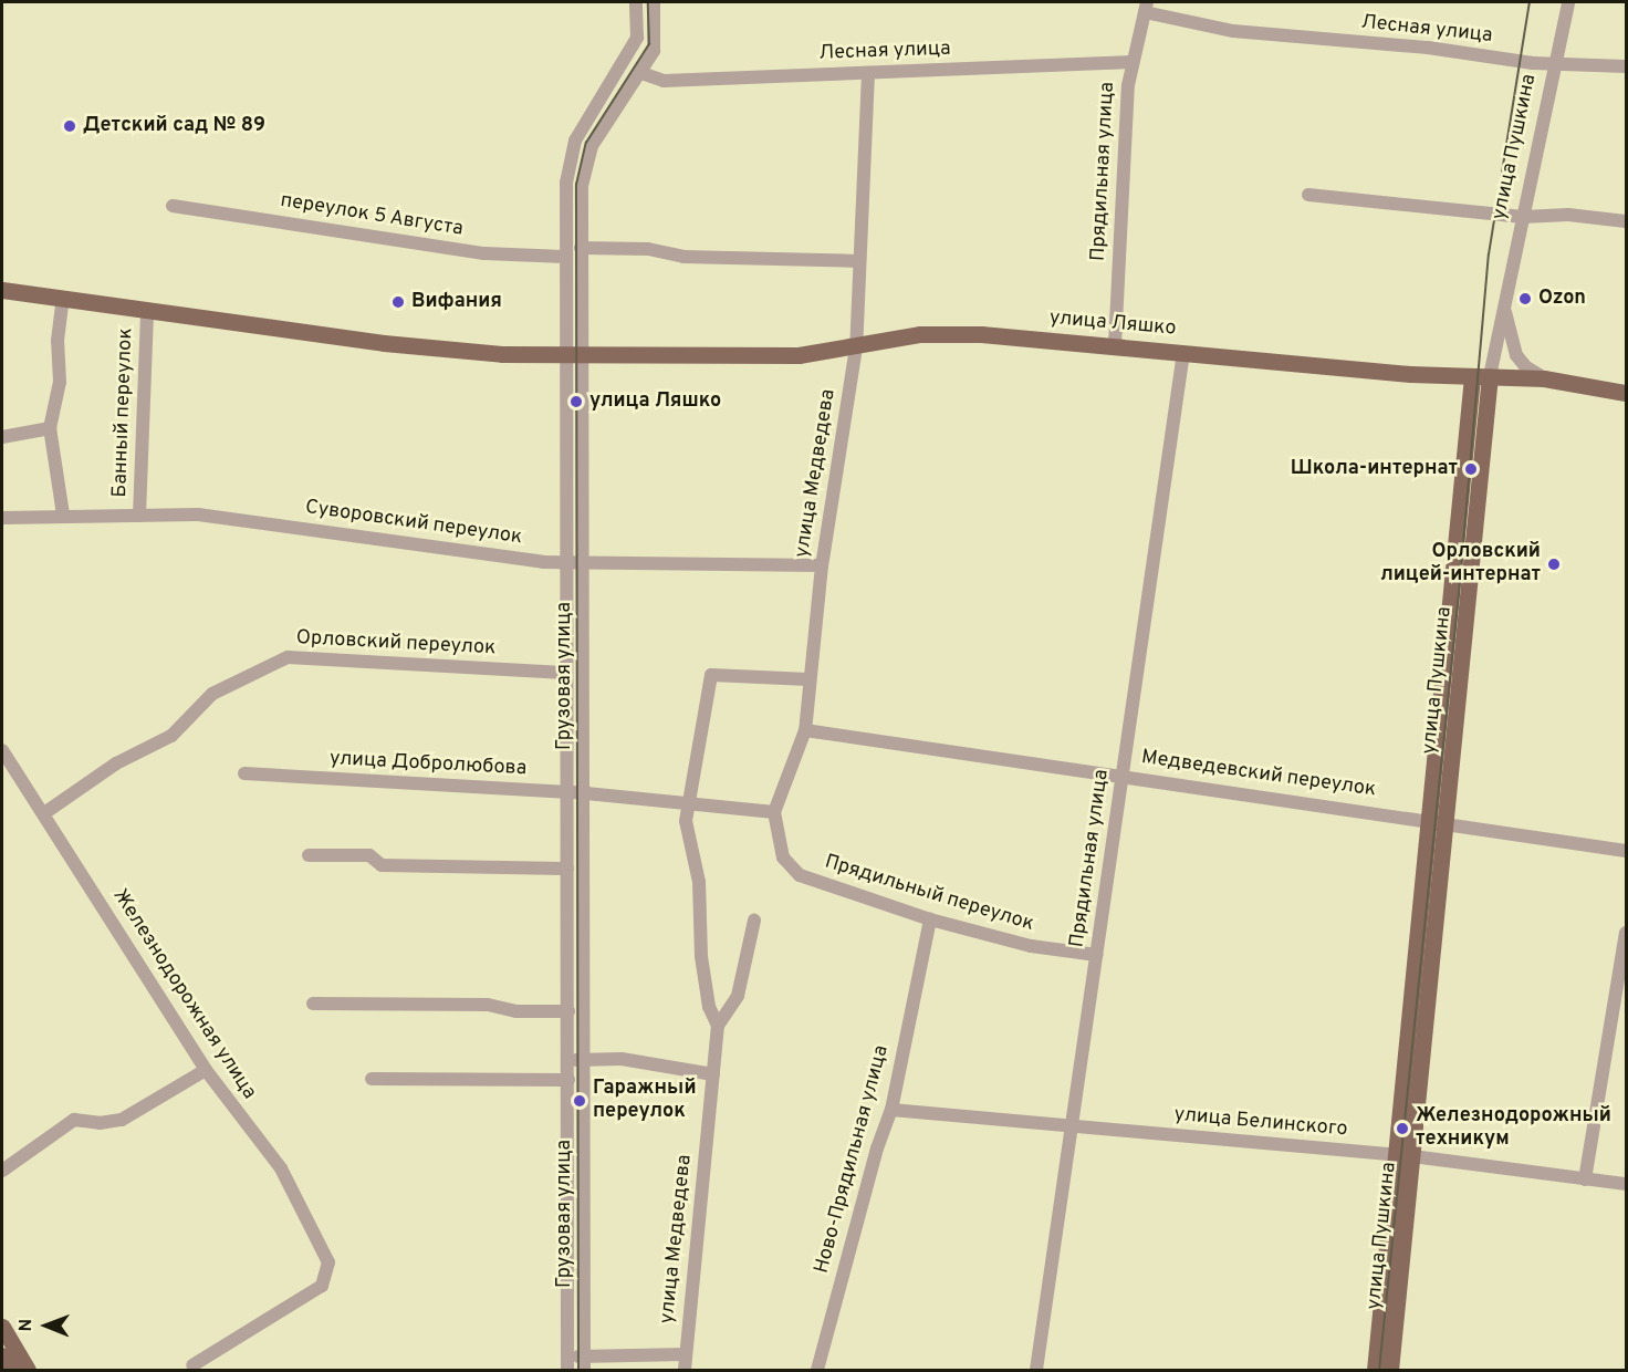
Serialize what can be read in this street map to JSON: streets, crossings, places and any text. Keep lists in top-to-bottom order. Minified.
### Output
{"streets":{"main road":["улица Пушкина","улица Ляшко"],"street":["Лесная улица","Прядильная улица","переулок 5 Августа","Банный переулок","улица Медведева","Суворовский переулок","Орловский переулок","Грузовая улица","улица Добролюбова","Медведевский переулок","Прядильный переулок","Железнодорожная улица","улица Белинского","Ново-Прядильная улица"]},"crossings":[["Лесная улица","улица Пушкина"],["Лесная улица","Прядильная улица"],["Лесная улица","улица Медведева"],["Лесная улица","Грузовая улица"],["улица Пушкина","улица Ляшко"],["улица Пушкина","Медведевский переулок"],["улица Пушкина","улица Белинского"],["Прядильная улица","улица Ляшко"],["Прядильная улица","Медведевский переулок"],["Прядильная улица","Прядильный переулок"],["Прядильная улица","улица Белинского"],["переулок 5 Августа","Грузовая улица"],["улица Ляшко","Банный переулок"],["улица Ляшко","улица Медведева"],["улица Ляшко","Грузовая улица"],["Банный переулок","Суворовский переулок"],["улица Медведева","Суворовский переулок"],["улица Медведева","улица Добролюбова"],["улица Медведева","Медведевский переулок"],["улица Медведева","Прядильный переулок"],["Суворовский переулок","Грузовая улица"],["Орловский переулок","Грузовая улица"],["Орловский переулок","Железнодорожная улица"],["Грузовая улица","улица Добролюбова"],["улица Добролюбова","Прядильный переулок"],["Прядильный переулок","Ново-Прядильная улица"],["улица Белинского","Ново-Прядильная улица"]],"places":["Детский сад № 89","Ozon","Вифания","улица Ляшко","Школа-интернат","Орловский лицей-интернат","Гаражный переулок","Железнодорожный техникум"],"north":"left"}
